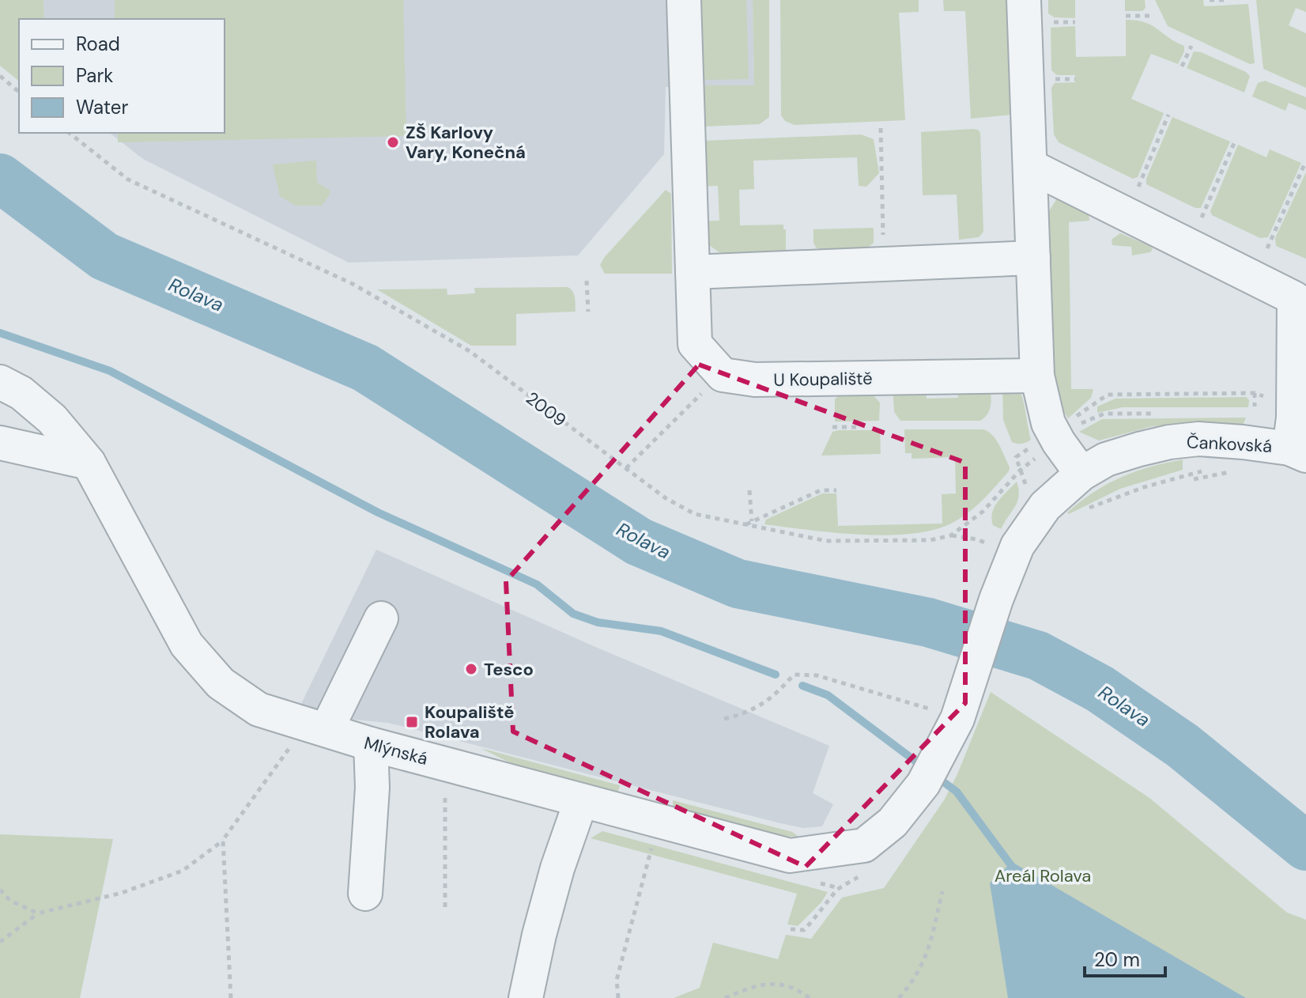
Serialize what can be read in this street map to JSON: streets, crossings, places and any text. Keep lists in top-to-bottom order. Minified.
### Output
{"streets":{"street":["U Koupaliště","Čankovská","Mlýnská"],"path":["2009"]},"crossings":[["Čankovská","Mlýnská"]],"water":["Rolava"],"parks":["Areál Rolava"],"places":{"other":["ZŠ Karlovy Vary, Konečná","Tesco"],"transit":["Koupaliště Rolava"]},"legend":["Road","Park","Water"],"scale_bar":"20 m"}
